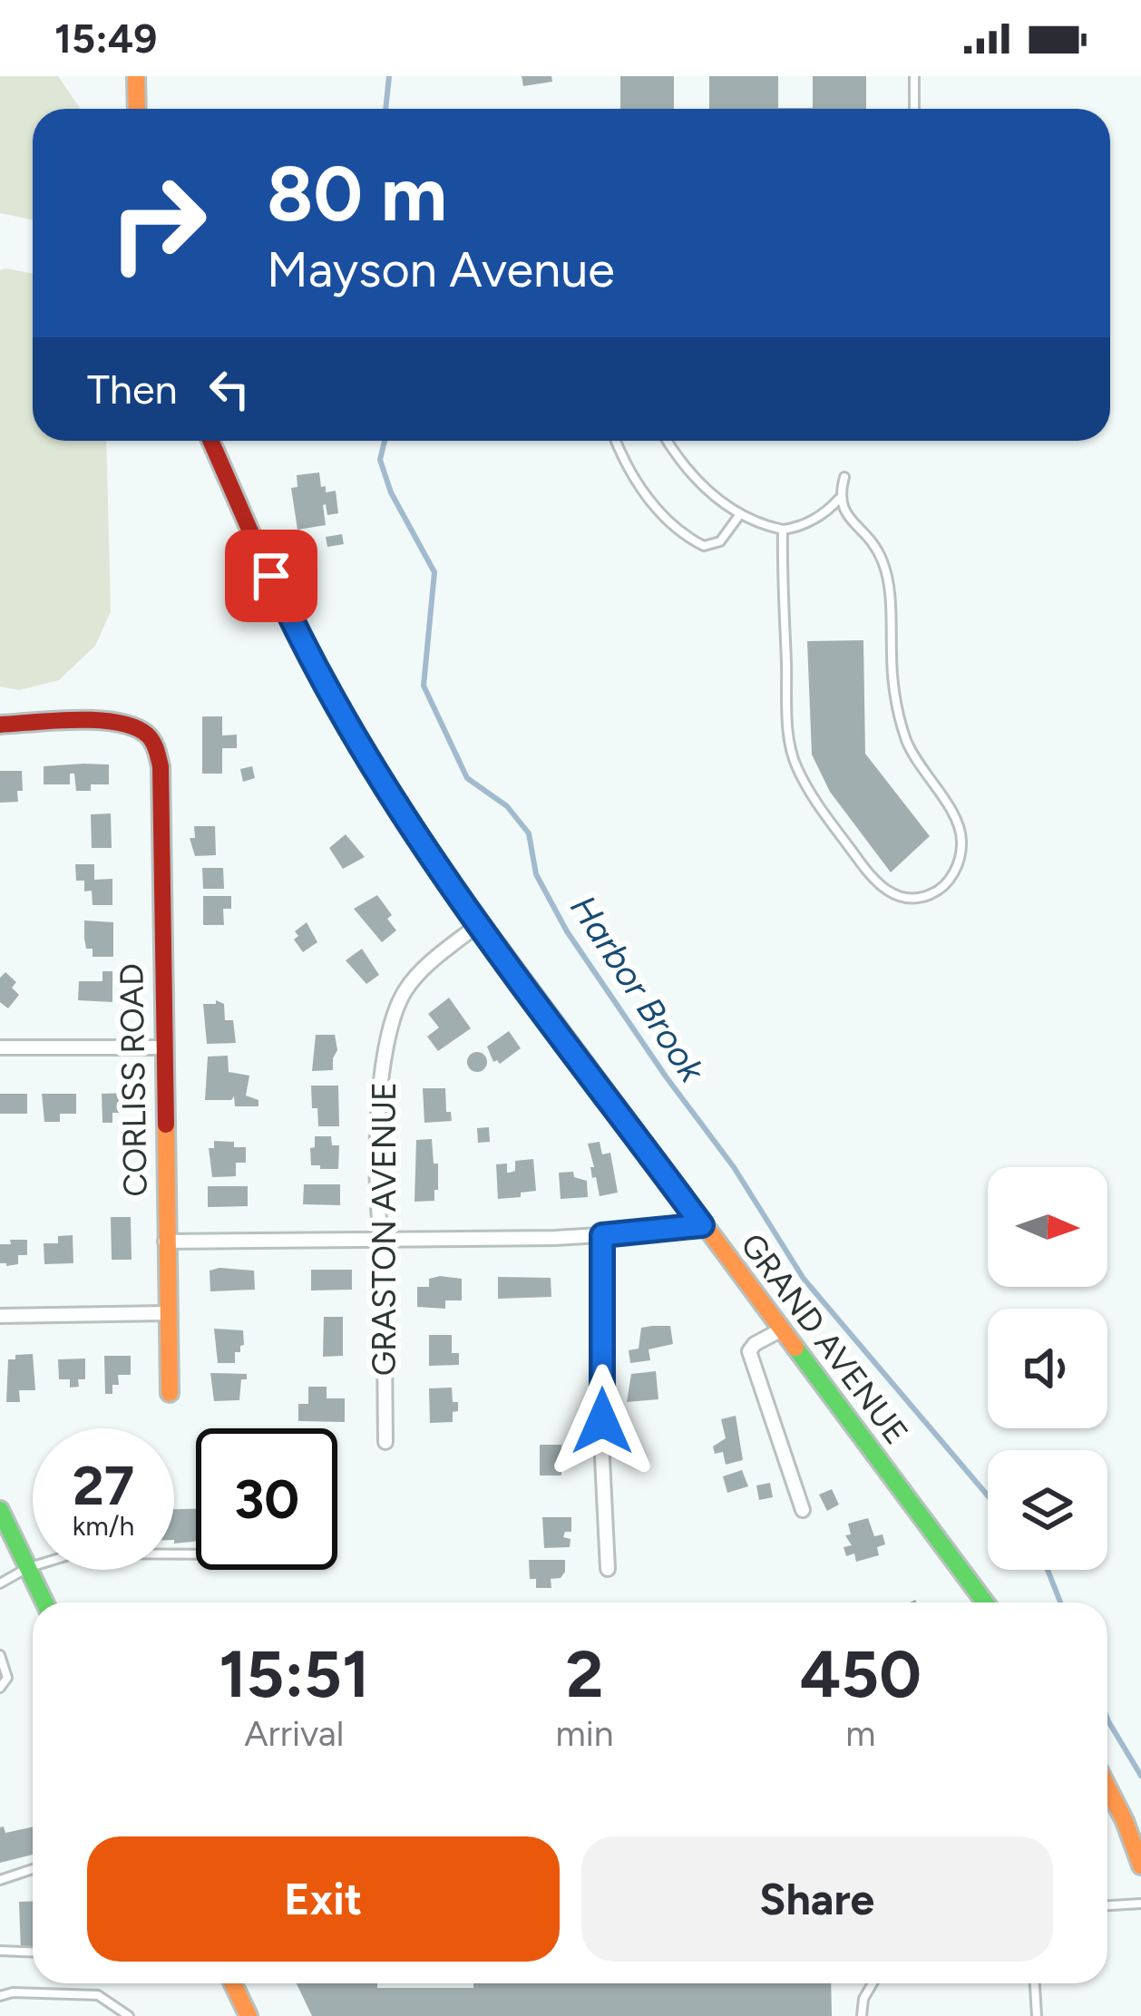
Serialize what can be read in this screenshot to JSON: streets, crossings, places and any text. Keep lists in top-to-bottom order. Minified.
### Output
{"streets":{"street":["CORLISS ROAD","GRASTON AVENUE","GRAND AVENUE"]},"crossings":[["GRASTON AVENUE","GRAND AVENUE"]],"water":["Harbor Brook"],"north":"right","page":{"status":"15:49","turn":["80 m","Mayson Avenue"],"then":"Then","speed":"27 km/h","limit":"30","eta":["15:51","Arrival","2","min","450","m"],"buttons":["Exit","Share"]}}
